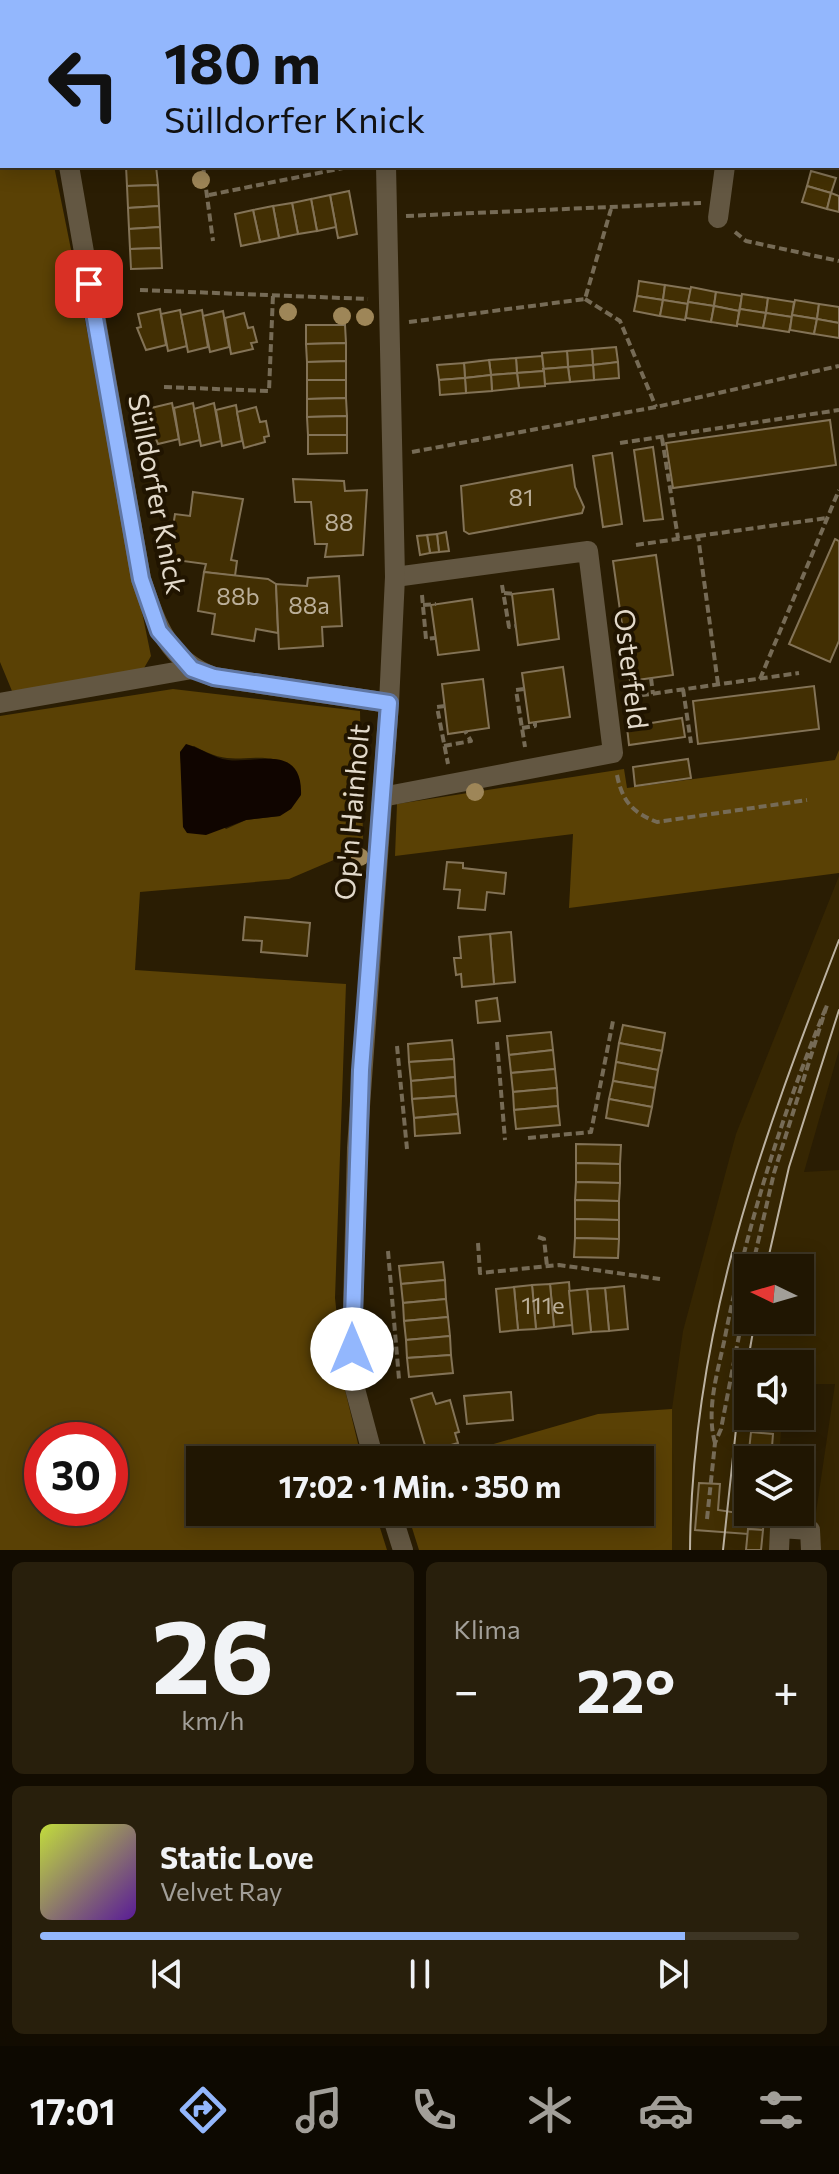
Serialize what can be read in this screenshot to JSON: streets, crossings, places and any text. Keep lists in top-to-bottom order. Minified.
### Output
{"streets":{"street":["Sülldorfer Knick","Osterfeld","Op'n Hainholt"]},"crossings":[["Osterfeld","Op'n Hainholt"]],"house_numbers":["81","88","88b","88a","111e"],"north":"left","page":{"turn":["180 m","Sülldorfer Knick"],"limit":"30","trip":"17:02 · 1 Min. · 350 m","tile":[["26","km/h"],"Klima"],"heat":["−","22°","+"],"song":["Static Love","Velvet Ray"],"tabs":"17:01"}}
